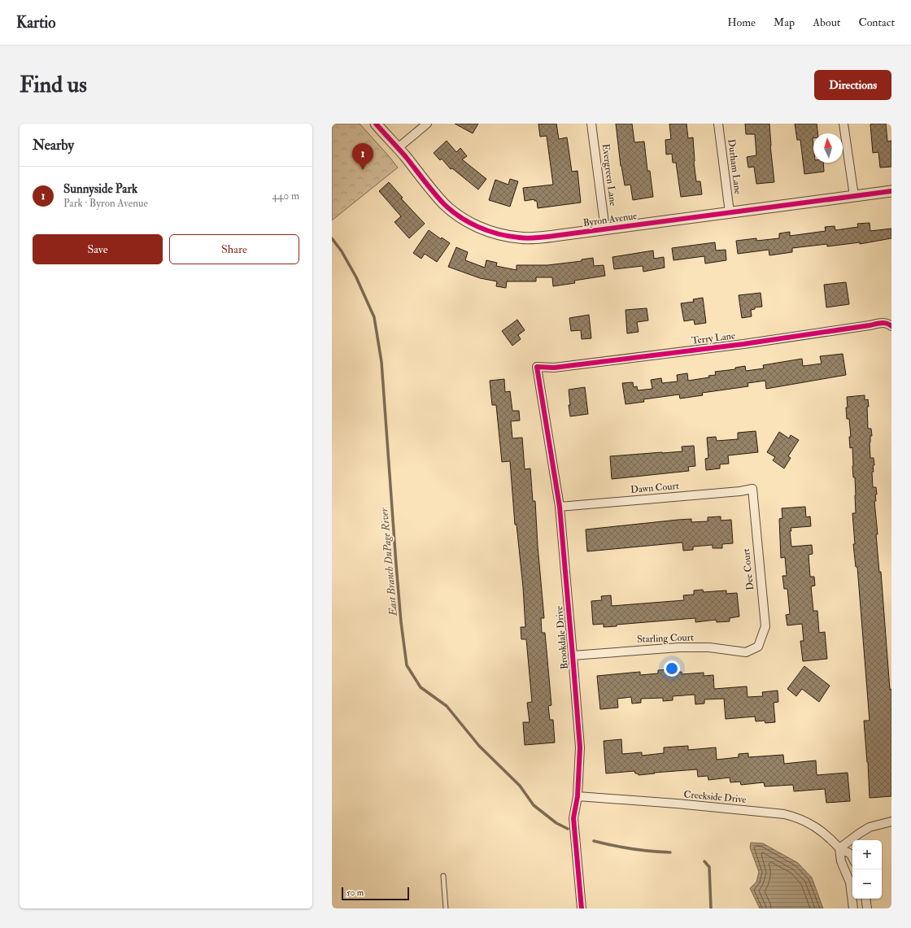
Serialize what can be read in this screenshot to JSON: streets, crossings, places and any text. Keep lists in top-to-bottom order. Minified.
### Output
{"streets":{"street":["Durham Lane","Evergreen Lane","Byron Avenue","Terry Lane","Dawn Court","Dee Court","Brookdale Drive","Starling Court","Creekside Drive"]},"crossings":[["Durham Lane","Byron Avenue"],["Evergreen Lane","Byron Avenue"],["Terry Lane","Brookdale Drive"],["Dawn Court","Dee Court"],["Dawn Court","Brookdale Drive"],["Dee Court","Starling Court"],["Brookdale Drive","Starling Court"],["Brookdale Drive","Creekside Drive"]],"water":["East Branch DuPage River"],"scale_bar":"50 m","north":"top","page":{"header":"Kartio","nav":["Home","Map","About","Contact"],"buttons":["Directions",["Save","Share"]],"title":"Find us","heading":"Nearby","pins":"1","list":[{"mark":"1","name":"Sunnyside Park","note":"Park · Byron Avenue","value":"440 m"}],"map_buttons":["+","−"],"scale":"50 m"}}
